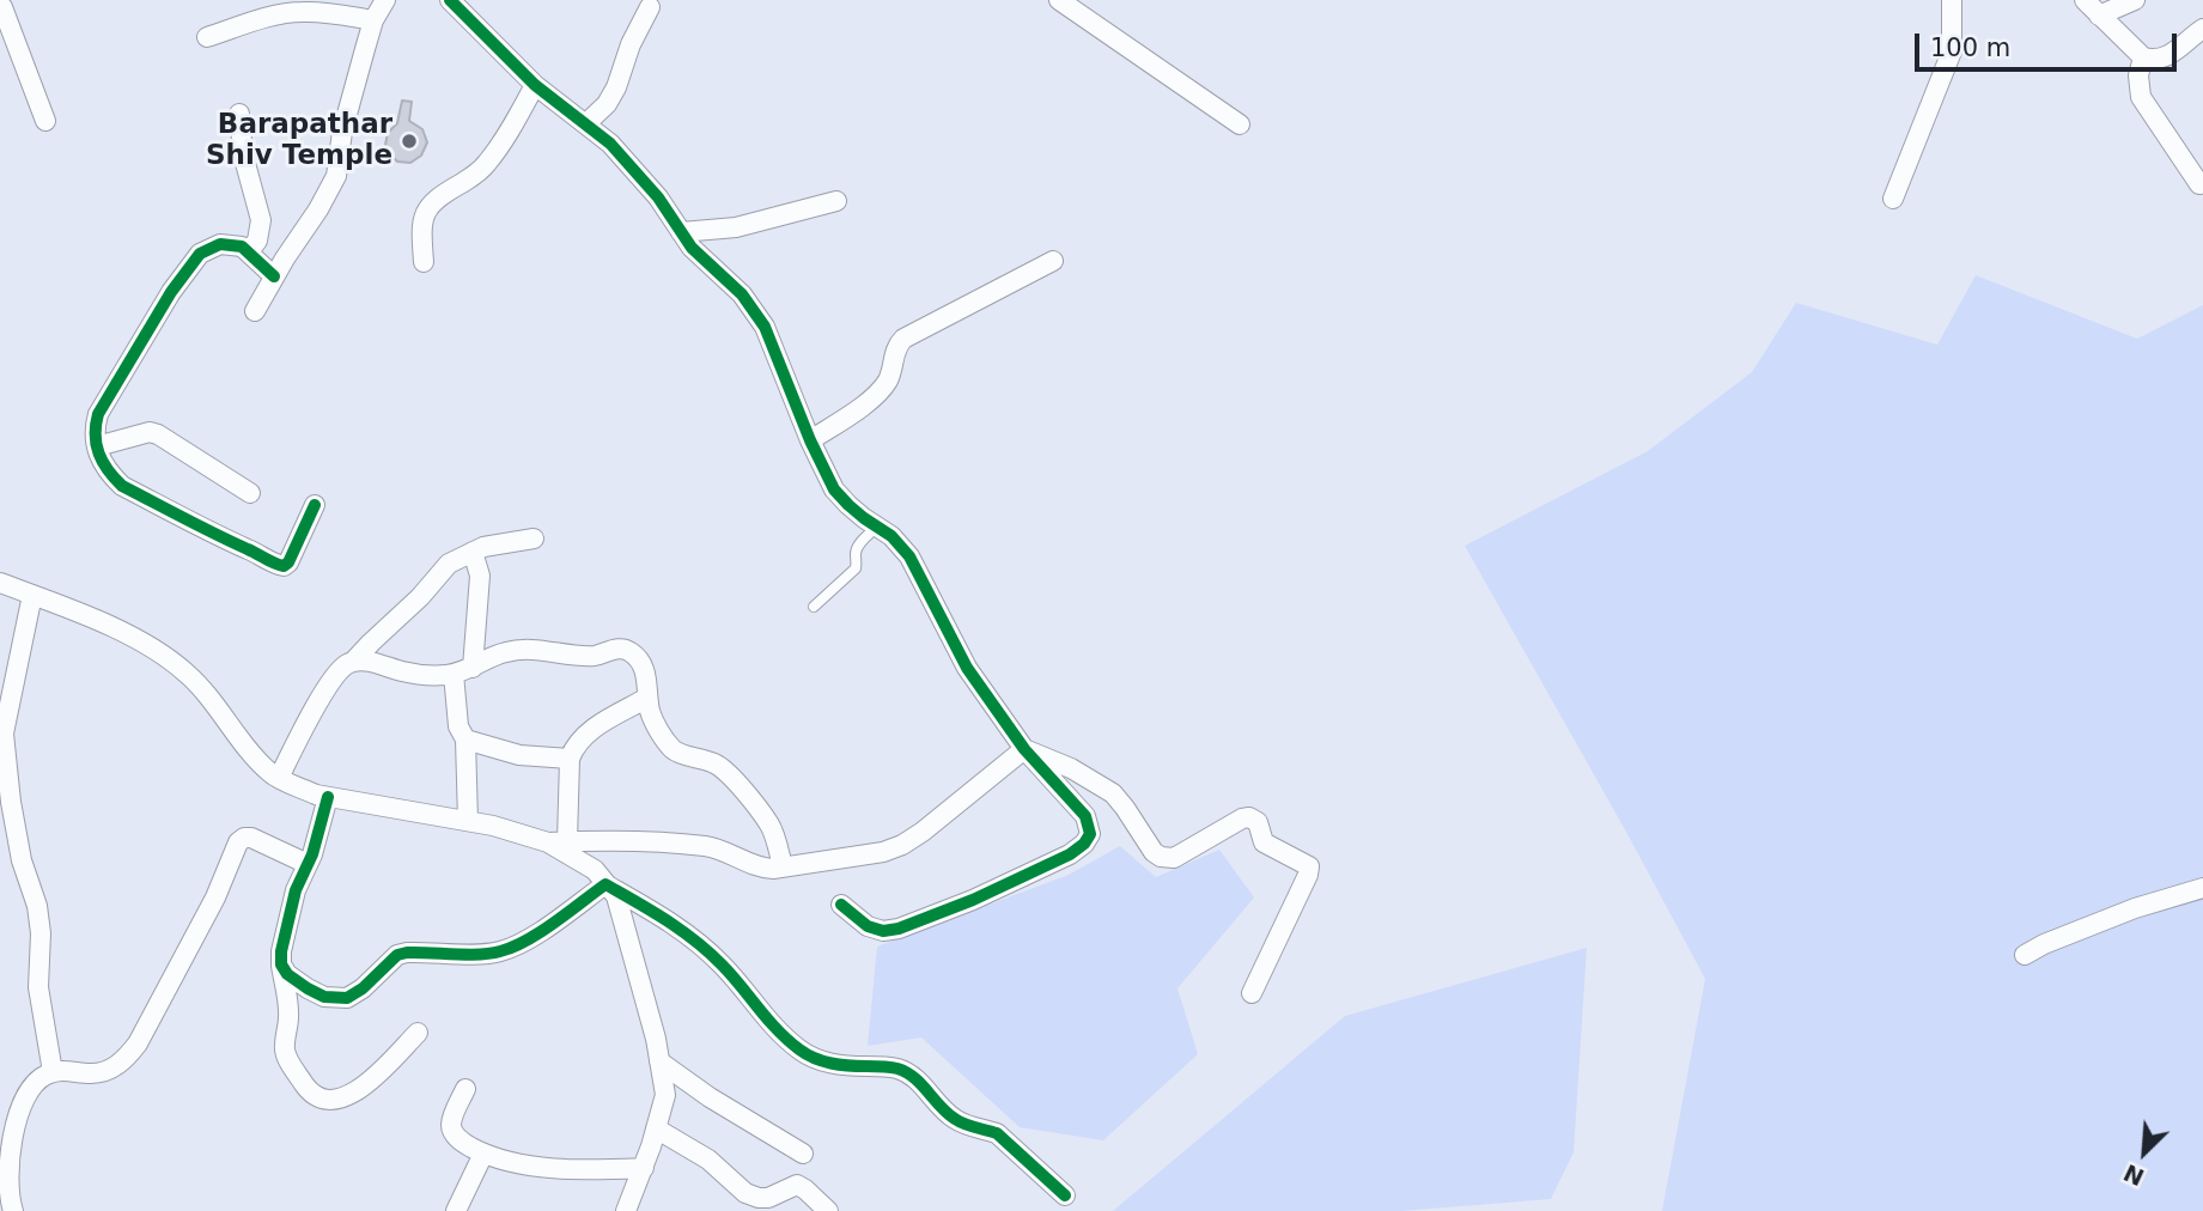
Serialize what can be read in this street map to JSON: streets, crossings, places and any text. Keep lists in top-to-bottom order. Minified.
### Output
{"places":["Barapathar Shiv Temple"],"scale_bar":"100 m","north":"bottom left"}
